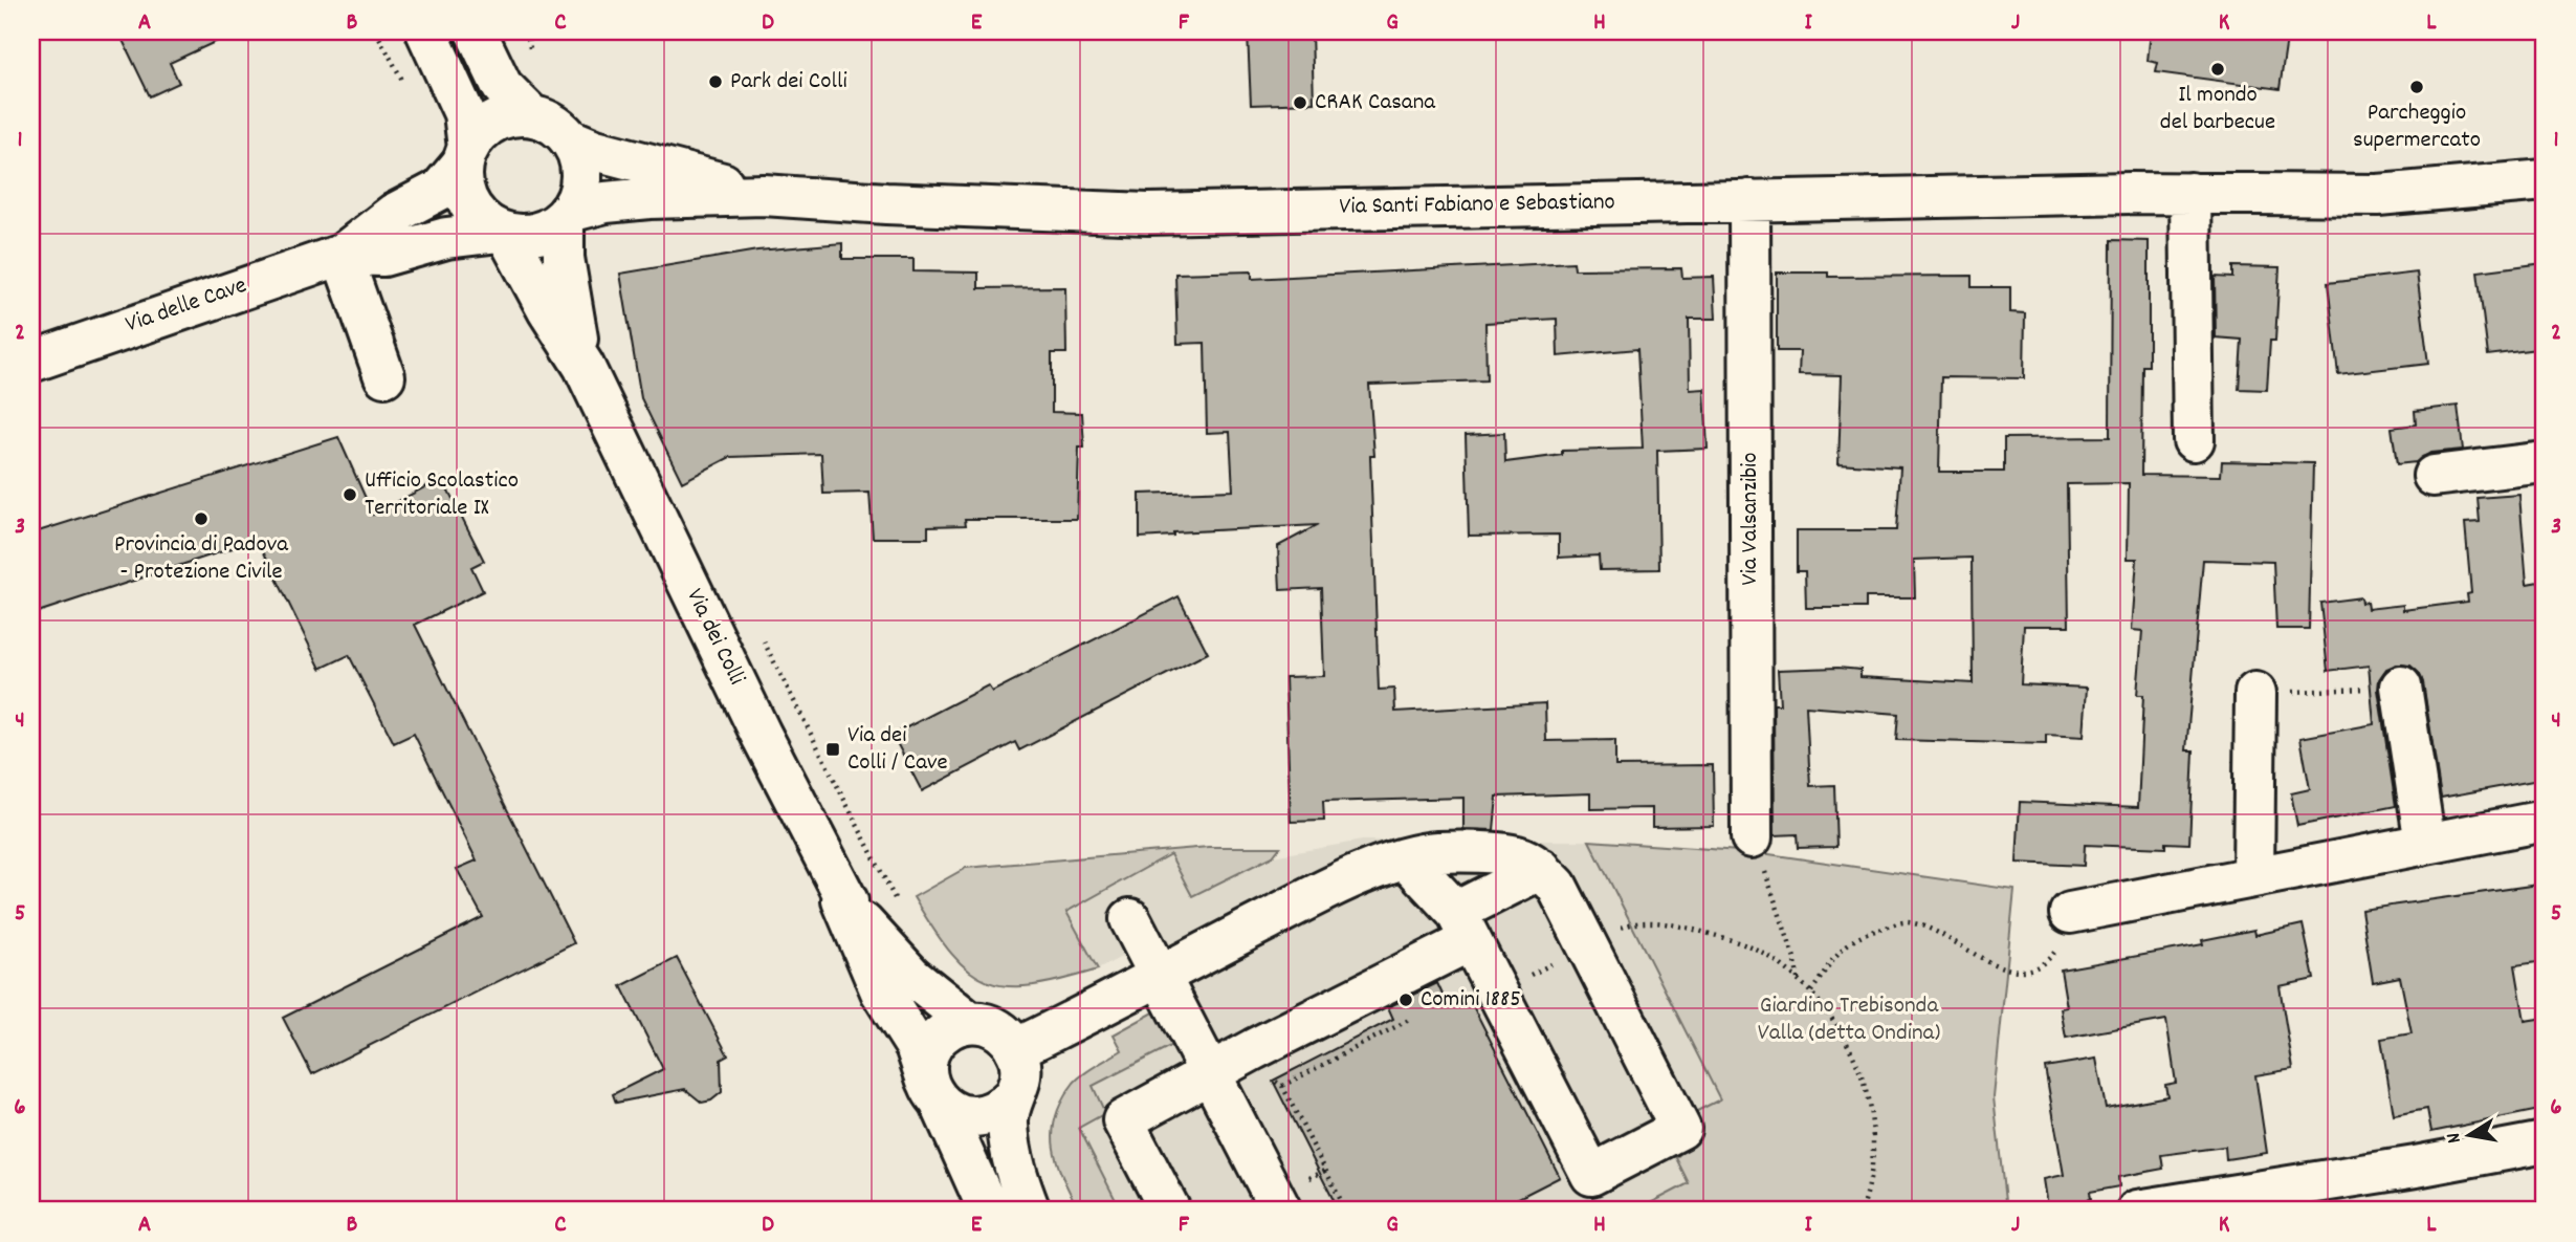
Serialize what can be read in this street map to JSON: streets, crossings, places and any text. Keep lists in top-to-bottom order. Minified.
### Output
{"streets":{"street":["Via Santi Fabiano e Sebastiano","Via delle Cave","Via Valsanzibio","Via dei Colli"]},"crossings":[["Via Santi Fabiano e Sebastiano","Via delle Cave"],["Via Santi Fabiano e Sebastiano","Via Valsanzibio"],["Via Santi Fabiano e Sebastiano","Via dei Colli"],["Via delle Cave","Via dei Colli"]],"parks":["Giardino Trebisonda Valla (detta Ondina)"],"places":{"other":["Il mondo del barbecue","Park dei Colli","Parcheggio supermercato","CRAK Casana","Ufficio Scolastico Territoriale IX","Provincia di Padova - Protezione Civile","Comini 1885"],"transit":["Via dei Colli / Cave"]},"north":"left","grid":{"columns":["A","B","C","D","E","F","G","H","I","J","K","L"],"rows":["1","2","3","4","5","6"]}}
